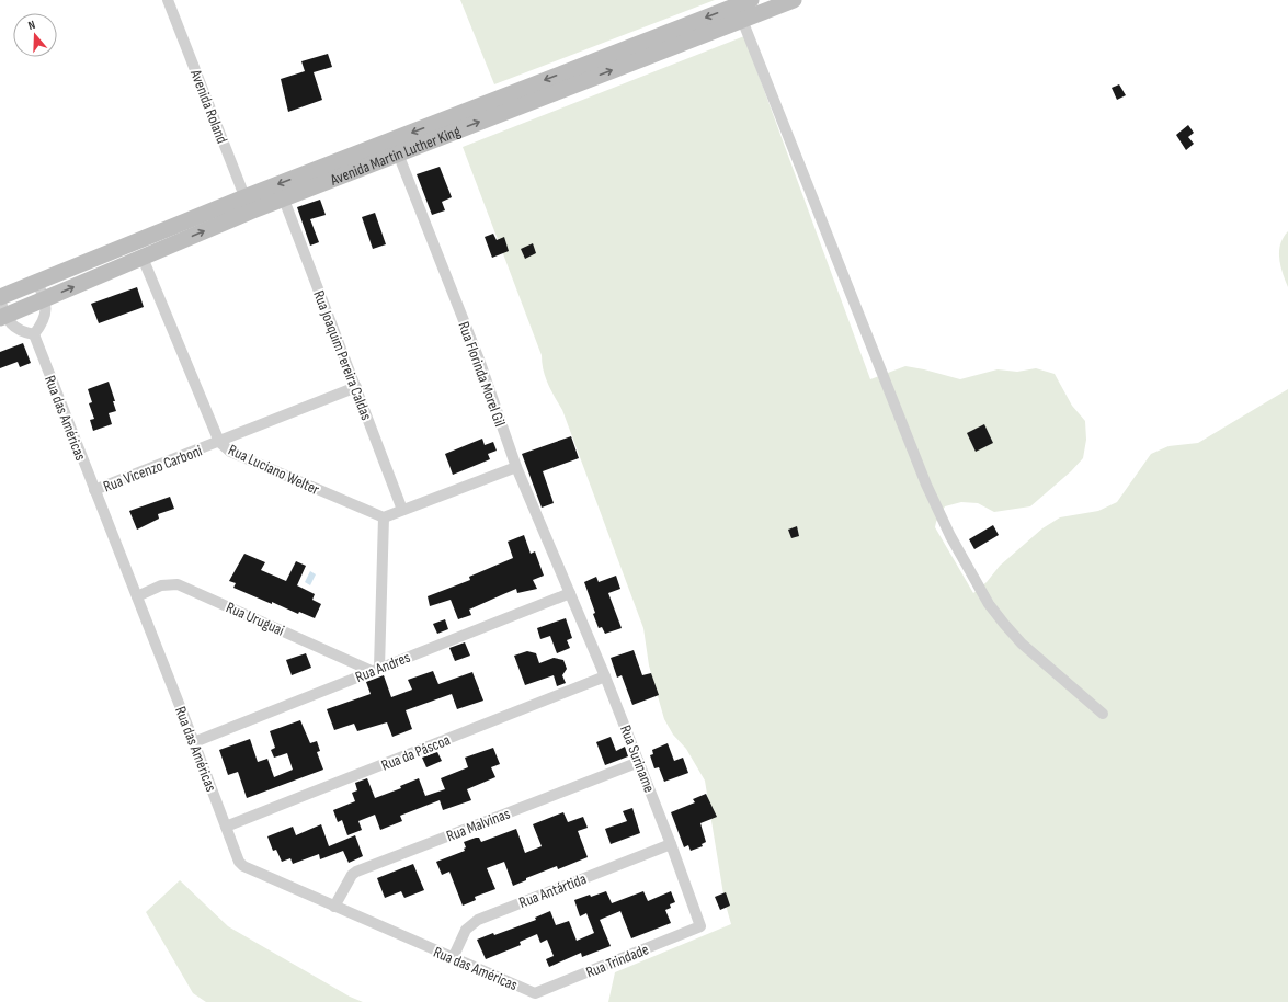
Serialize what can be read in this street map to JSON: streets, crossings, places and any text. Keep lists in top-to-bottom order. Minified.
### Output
{"streets":{"main road":["Avenida Martin Luther King"],"street":["Avenida Roland","Rua Joaquim Pereira Caldas","Rua Florinda Morel Gil","Rua das Américas","Rua Vicenzo Carboni","Rua Luciano Welter","Rua Uruguai","Rua Andres","Rua da Páscoa","Rua Suriname","Rua Malvinas","Rua Antártida","Rua Trindade"]},"crossings":[["Avenida Roland","Avenida Martin Luther King"],["Avenida Martin Luther King","Rua Joaquim Pereira Caldas"],["Avenida Martin Luther King","Rua Florinda Morel Gil"],["Avenida Martin Luther King","Rua Luciano Welter"],["Rua Joaquim Pereira Caldas","Rua Vicenzo Carboni"],["Rua Florinda Morel Gil","Rua Andres"],["Rua Florinda Morel Gil","Rua Suriname"],["Rua das Américas","Rua Vicenzo Carboni"],["Rua das Américas","Rua Uruguai"],["Rua das Américas","Rua Andres"],["Rua das Américas","Rua da Páscoa"],["Rua das Américas","Rua Malvinas"],["Rua das Américas","Rua Antártida"],["Rua das Américas","Rua Trindade"],["Rua Vicenzo Carboni","Rua Luciano Welter"],["Rua Uruguai","Rua Andres"],["Rua Andres","Rua Suriname"],["Rua da Páscoa","Rua Suriname"],["Rua Suriname","Rua Malvinas"],["Rua Suriname","Rua Antártida"],["Rua Suriname","Rua Trindade"]],"north":"top"}
